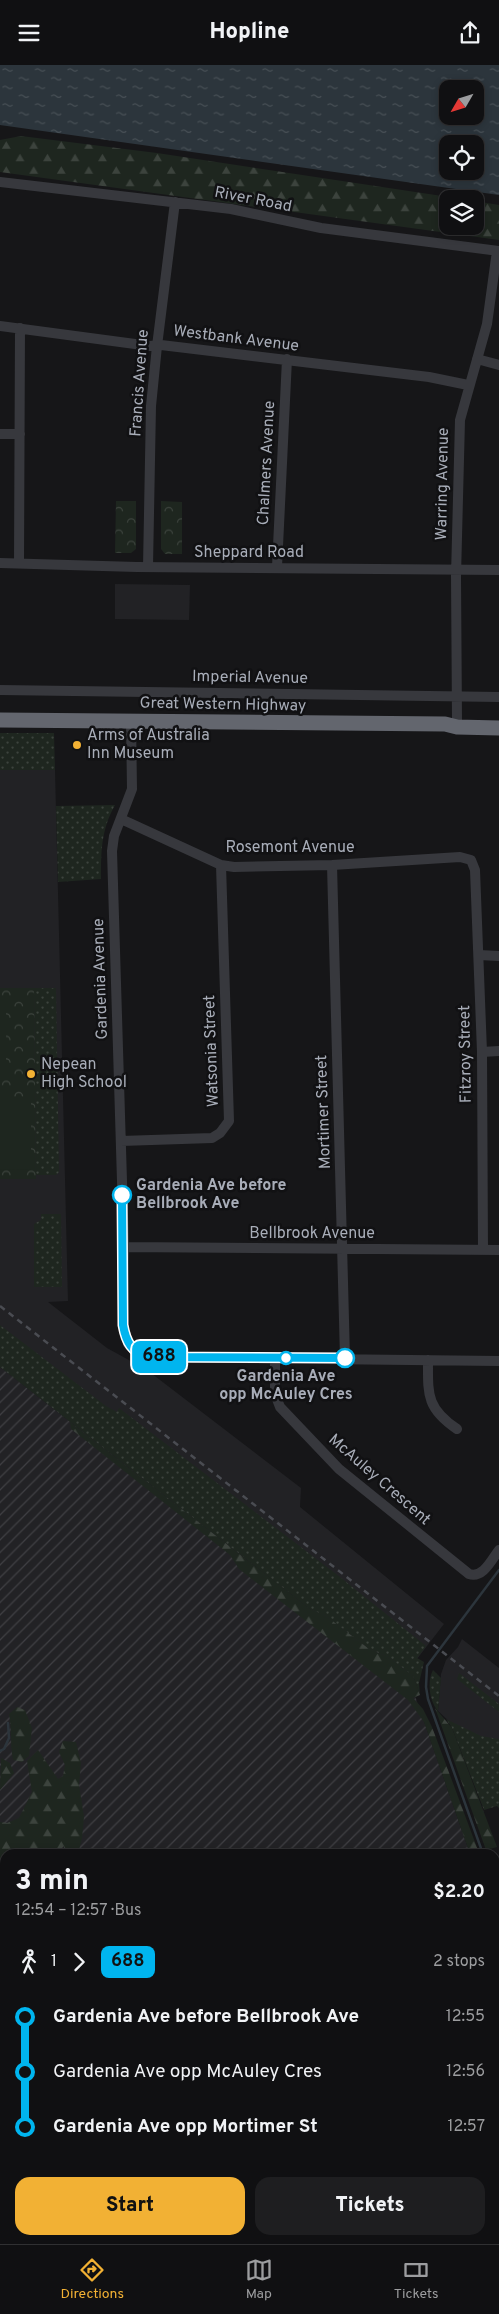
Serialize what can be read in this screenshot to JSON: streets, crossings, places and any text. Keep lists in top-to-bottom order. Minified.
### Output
{"streets":{"highway":["Great Western Highway"],"street":["River Road","Westbank Avenue","Francis Avenue","Chalmers Avenue","Warring Avenue","Sheppard Road","Imperial Avenue","Rosemont Avenue","Gardenia Avenue","Watsonia Street","Fitzroy Street","Mortimer Street","Bellbrook Avenue","McAuley Crescent"]},"crossings":[["River Road","Francis Avenue"],["River Road","Warring Avenue"],["Westbank Avenue","Francis Avenue"],["Westbank Avenue","Chalmers Avenue"],["Westbank Avenue","Warring Avenue"],["Francis Avenue","Sheppard Road"],["Chalmers Avenue","Sheppard Road"],["Warring Avenue","Sheppard Road"],["Warring Avenue","Imperial Avenue"],["Warring Avenue","Great Western Highway"],["Great Western Highway","Gardenia Avenue"],["Rosemont Avenue","Gardenia Avenue"],["Rosemont Avenue","Watsonia Street"],["Rosemont Avenue","Fitzroy Street"],["Rosemont Avenue","Mortimer Street"],["Gardenia Avenue","Watsonia Street"],["Gardenia Avenue","Mortimer Street"],["Gardenia Avenue","Bellbrook Avenue"],["Gardenia Avenue","McAuley Crescent"],["Fitzroy Street","Bellbrook Avenue"],["Mortimer Street","Bellbrook Avenue"]],"places":["Arms of Australia Inn Museum","Nepean High School","Gardenia Ave before Bellbrook Ave","Gardenia Ave opp McAuley Cres"],"lines":["bus line 688"],"north":"bottom left","page":{"header":"Hopline","on_map":"688","heading":["3 min","12:54 – 12:57 · Bus","$2.20"],"legs":["1","688","2 stops"],"list":[{"name":"Gardenia Ave before Bellbrook Ave","value":"12:55"},{"name":"Gardenia Ave opp McAuley Cres","value":"12:56"},{"name":"Gardenia Ave opp Mortimer St","value":"12:57"}],"buttons":["Start","Tickets"],"tabs":["Directions","Map","Tickets"]}}
